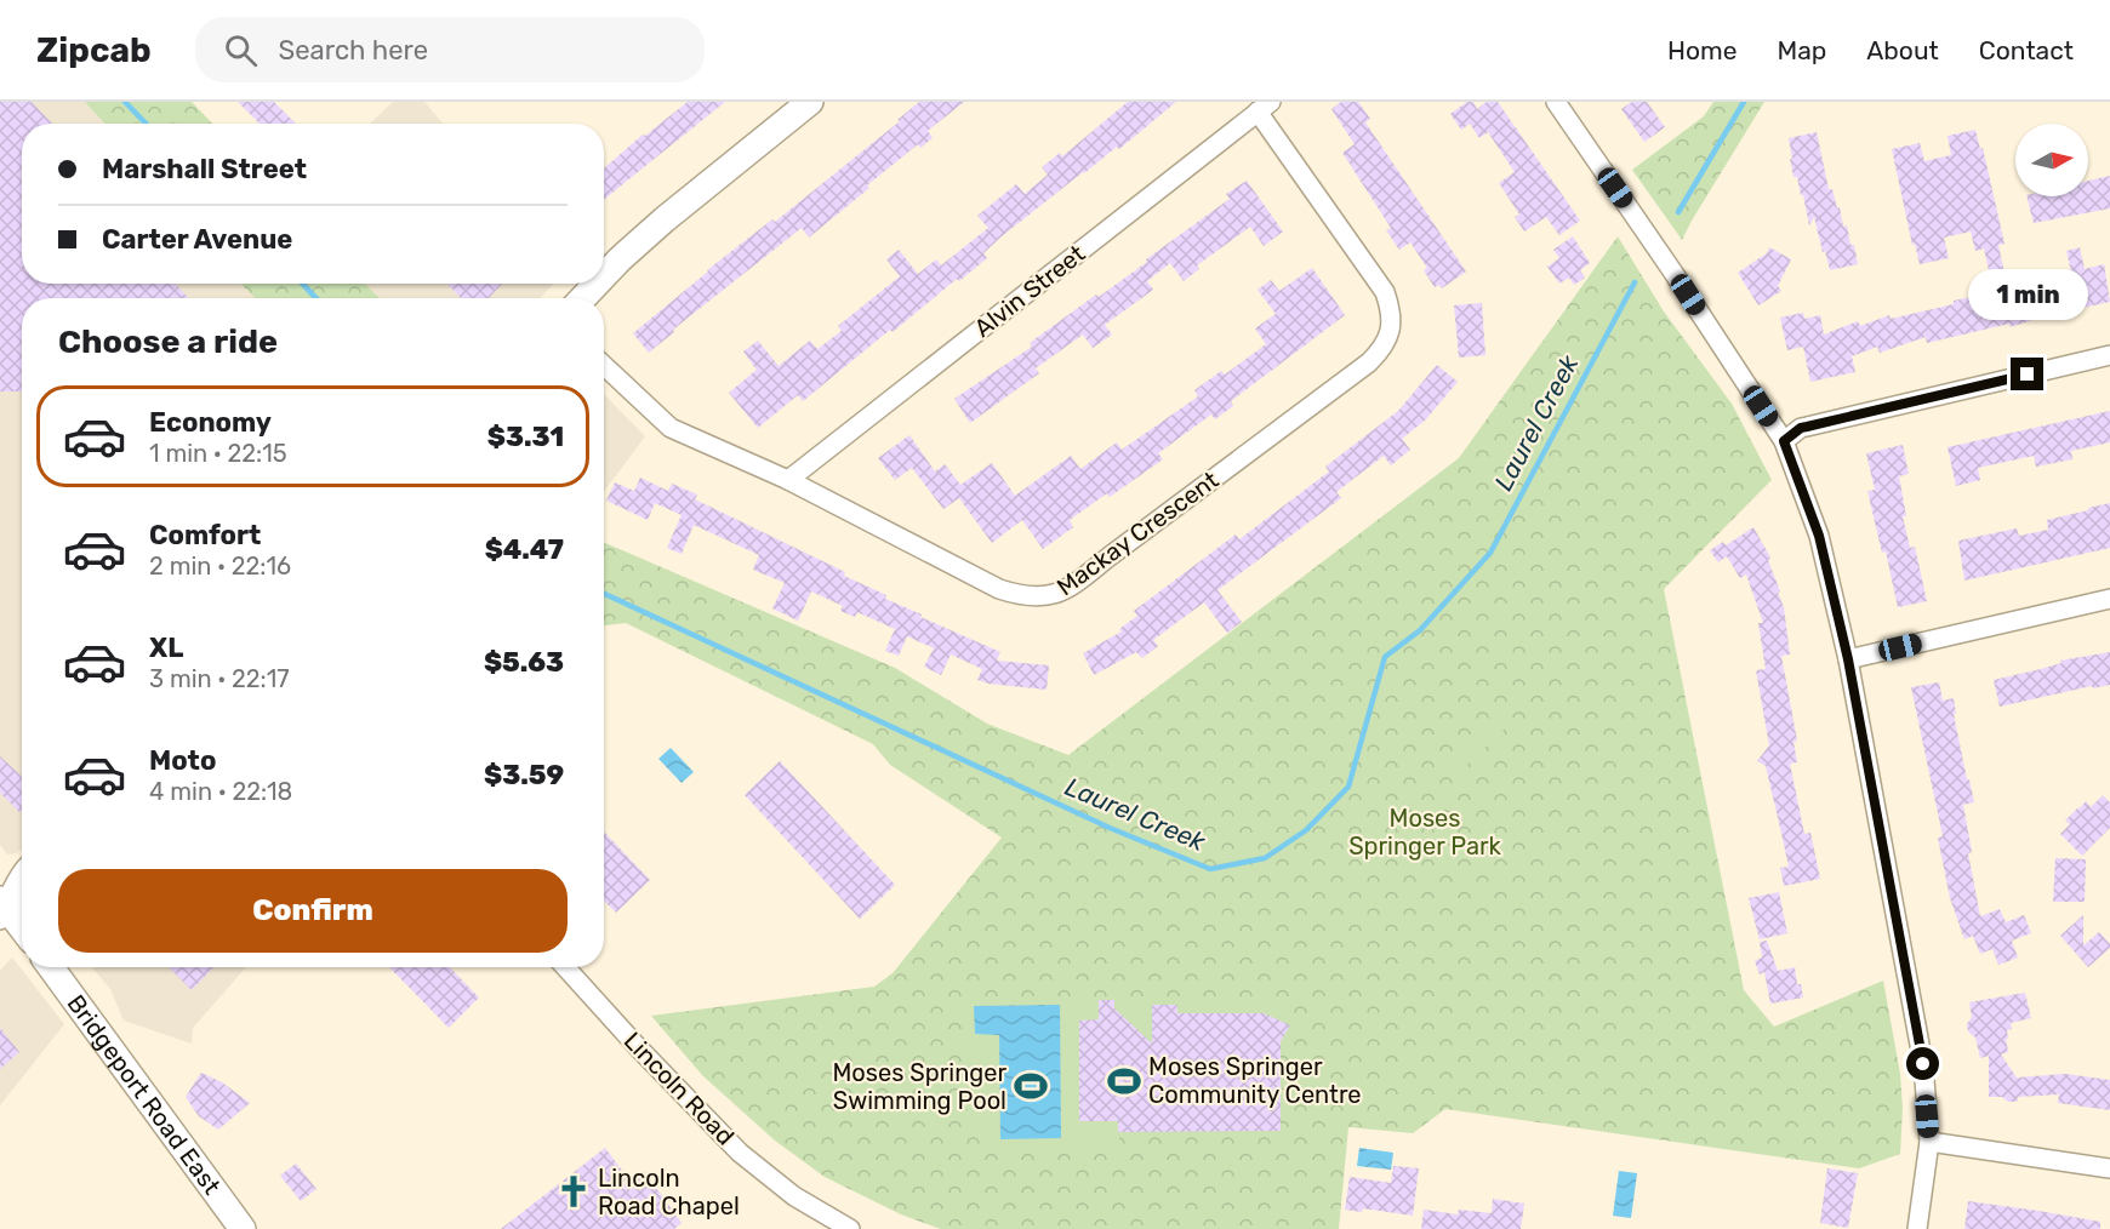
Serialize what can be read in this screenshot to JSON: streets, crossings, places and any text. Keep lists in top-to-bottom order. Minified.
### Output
{"streets":{"main road":["Bridgeport Road East"],"street":["Alvin Street","Mackay Crescent","Lincoln Road"]},"crossings":[["Alvin Street","Mackay Crescent"]],"water":["Laurel Creek"],"parks":["Moses Springer Park"],"places":{"sports":["Moses Springer Community Centre","Moses Springer Swimming Pool"],"church":["Lincoln Road Chapel"]},"north":"right","page":{"header":"Zipcab","search":"Search here","nav":["Home","Map","About","Contact"],"banner":["Marshall Street","Carter Avenue"],"bubble":"1 min","heading":"Choose a ride","list":[{"name":"Economy","note":"1 min · 22:15","value":"$3.31"},{"name":"Comfort","note":"2 min · 22:16","value":"$4.47"},{"name":"XL","note":"3 min · 22:17","value":"$5.63"},{"name":"Moto","note":"4 min · 22:18","value":"$3.59"}],"buttons":"Confirm"}}
